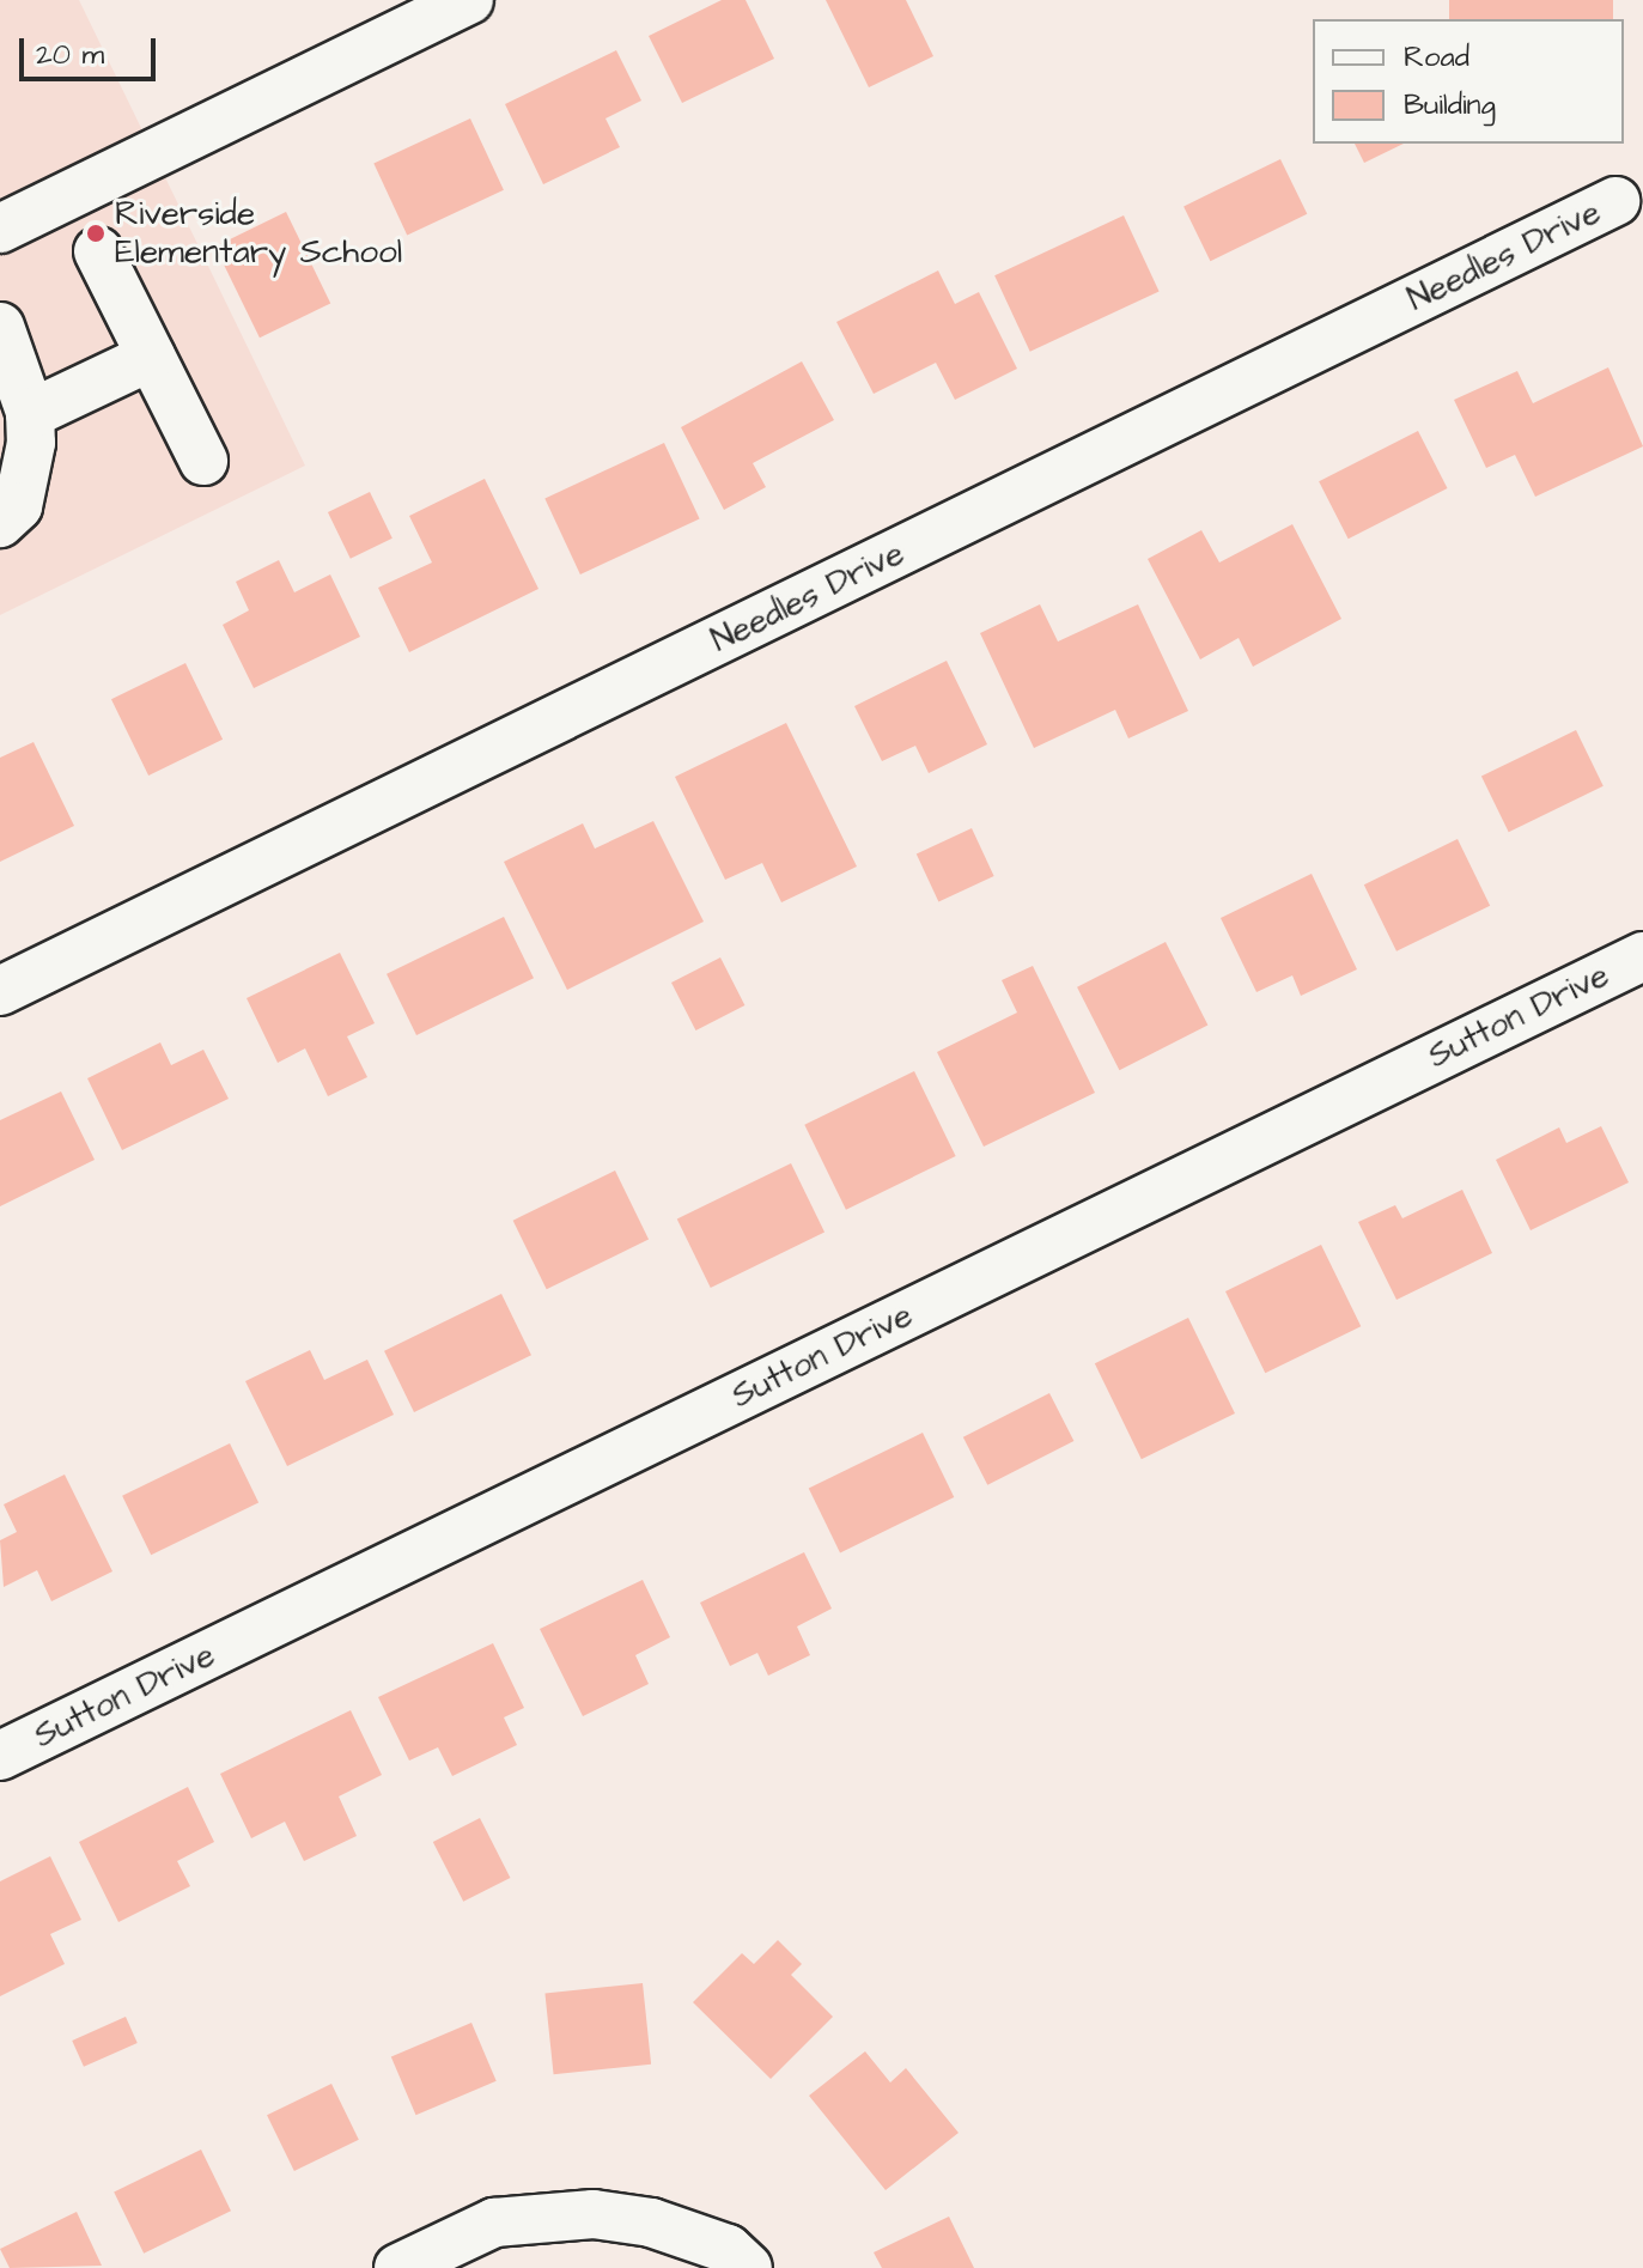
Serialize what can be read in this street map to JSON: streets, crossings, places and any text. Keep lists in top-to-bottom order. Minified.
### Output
{"streets":{"street":["Needles Drive","Sutton Drive"]},"places":["Riverside Elementary School"],"legend":["Road","Building"],"scale_bar":"20 m"}
